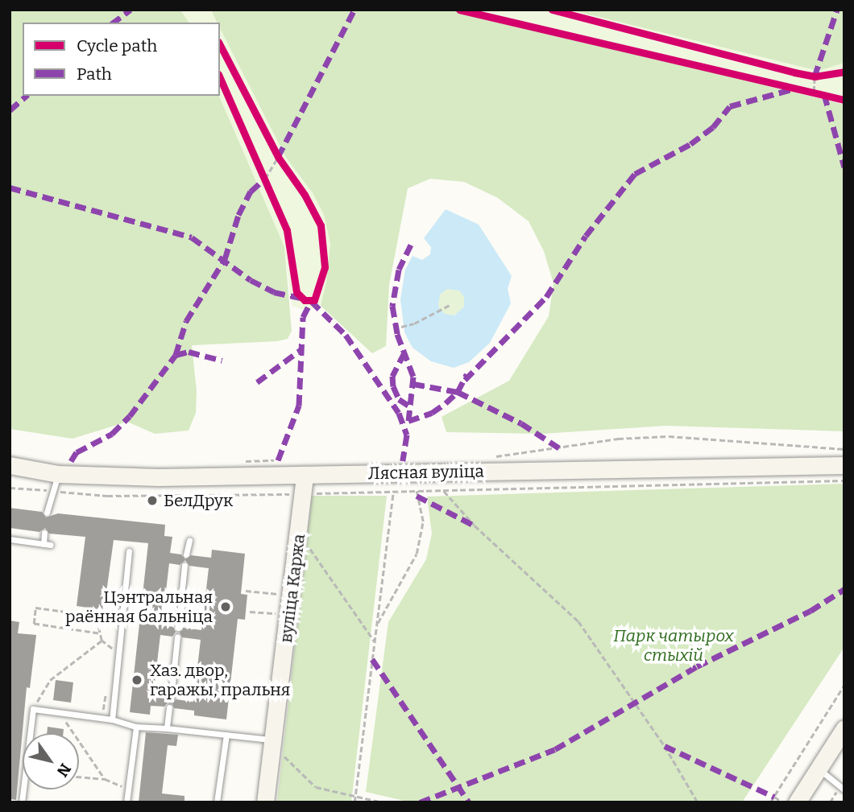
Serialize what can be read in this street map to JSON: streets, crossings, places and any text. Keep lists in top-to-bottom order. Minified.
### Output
{"streets":{"main road":["Лясная вуліца","вуліца Каржа"]},"crossings":[["Лясная вуліца","вуліца Каржа"]],"parks":["Парк чатырох стыхій"],"places":["БелДрук","Цэнтральная раённая бальніца","Хаз. двор, гаражы, пральня"],"legend":["Cycle path","Path"],"north":"bottom right"}
